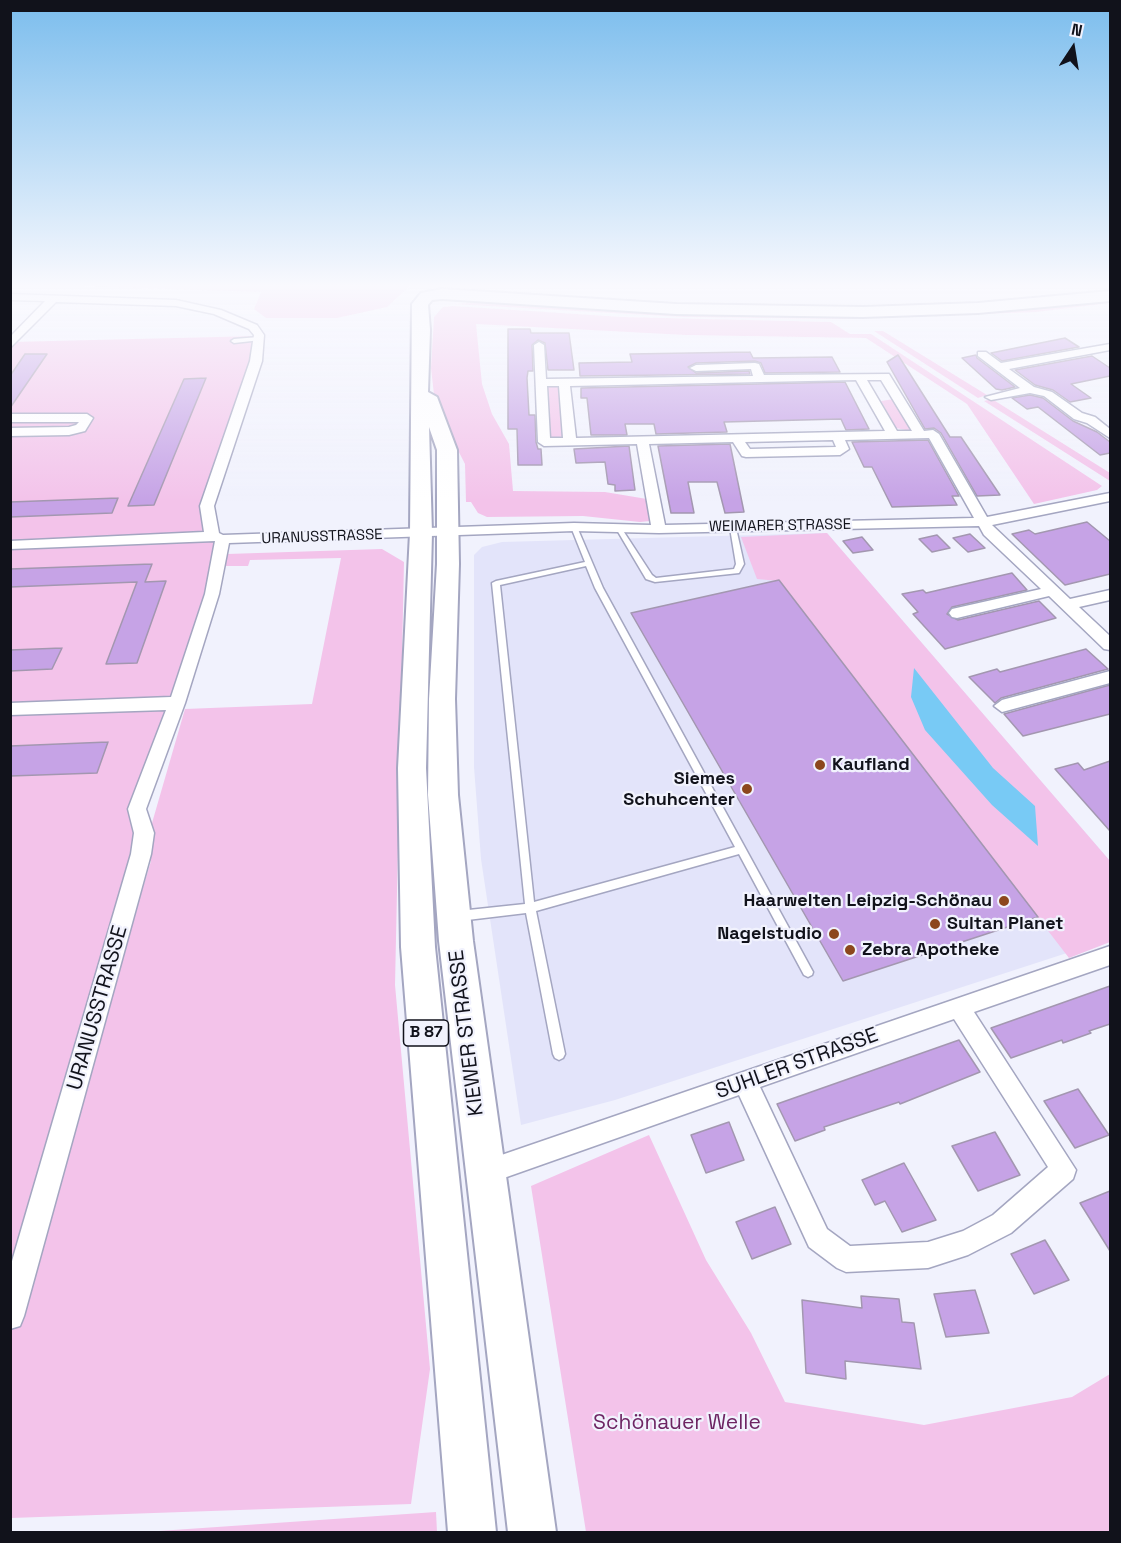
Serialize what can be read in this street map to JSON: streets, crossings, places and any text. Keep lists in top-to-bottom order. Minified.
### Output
{"streets":{"main road":["B 87","KIEWER STRASSE"],"street":["WEIMARER STRASSE","URANUSSTRASSE","SUHLER STRASSE"]},"crossings":[["WEIMARER STRASSE","URANUSSTRASSE"],["WEIMARER STRASSE","KIEWER STRASSE"],["URANUSSTRASSE","KIEWER STRASSE"],["KIEWER STRASSE","SUHLER STRASSE"]],"parks":["Schönauer Welle"],"places":["Kaufland","Siemes Schuhcenter","Haarwelten Leipzig-Schönau","Sultan Planet","Nagelstudio","Zebra Apotheke"],"north":"top"}
